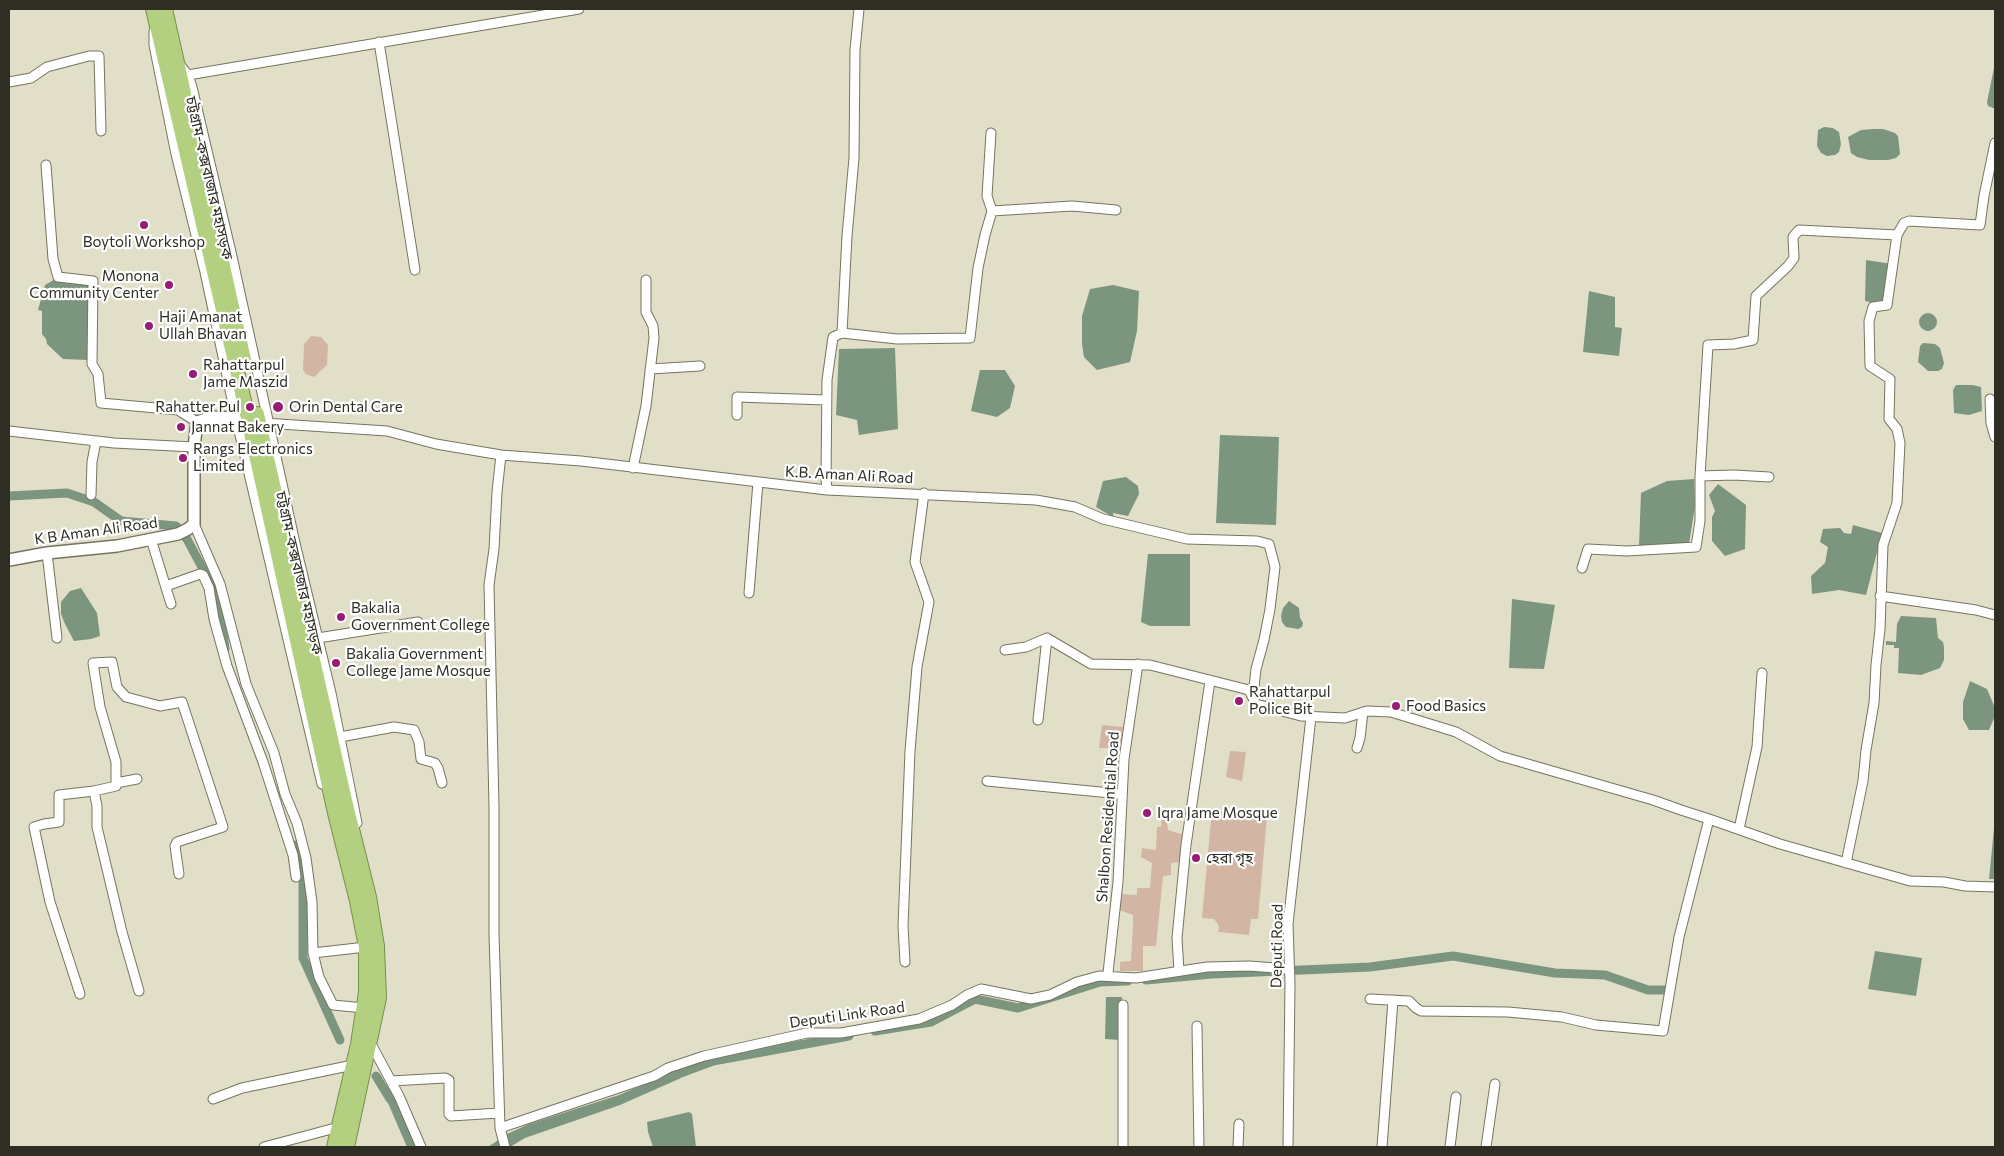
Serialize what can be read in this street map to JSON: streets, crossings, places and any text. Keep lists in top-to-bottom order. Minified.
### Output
{"streets":{"highway":["চট্টগ্রাম-কক্সবাজার মহাসড়ক"],"street":["K.B. Aman Ali Road","K B Aman Ali Road","Shalbon Residential Road","Deputi Road","Deputi Link Road"]},"crossings":[["Deputi Road","Deputi Link Road"]],"places":["Boytoli Workshop","Monona Community Center","Haji Amanat Ullah Bhavan","Rahattarpul Jame Maszid","Rahatter Pul","Orin Dental Care","Jannat Bakery","Rangs Electronics Limited","Bakalia Government College","Bakalia Government College Jame Mosque","Rahattarpul Police Bit","Food Basics","Iqra Jame Mosque","হেরা গৃহ"]}
